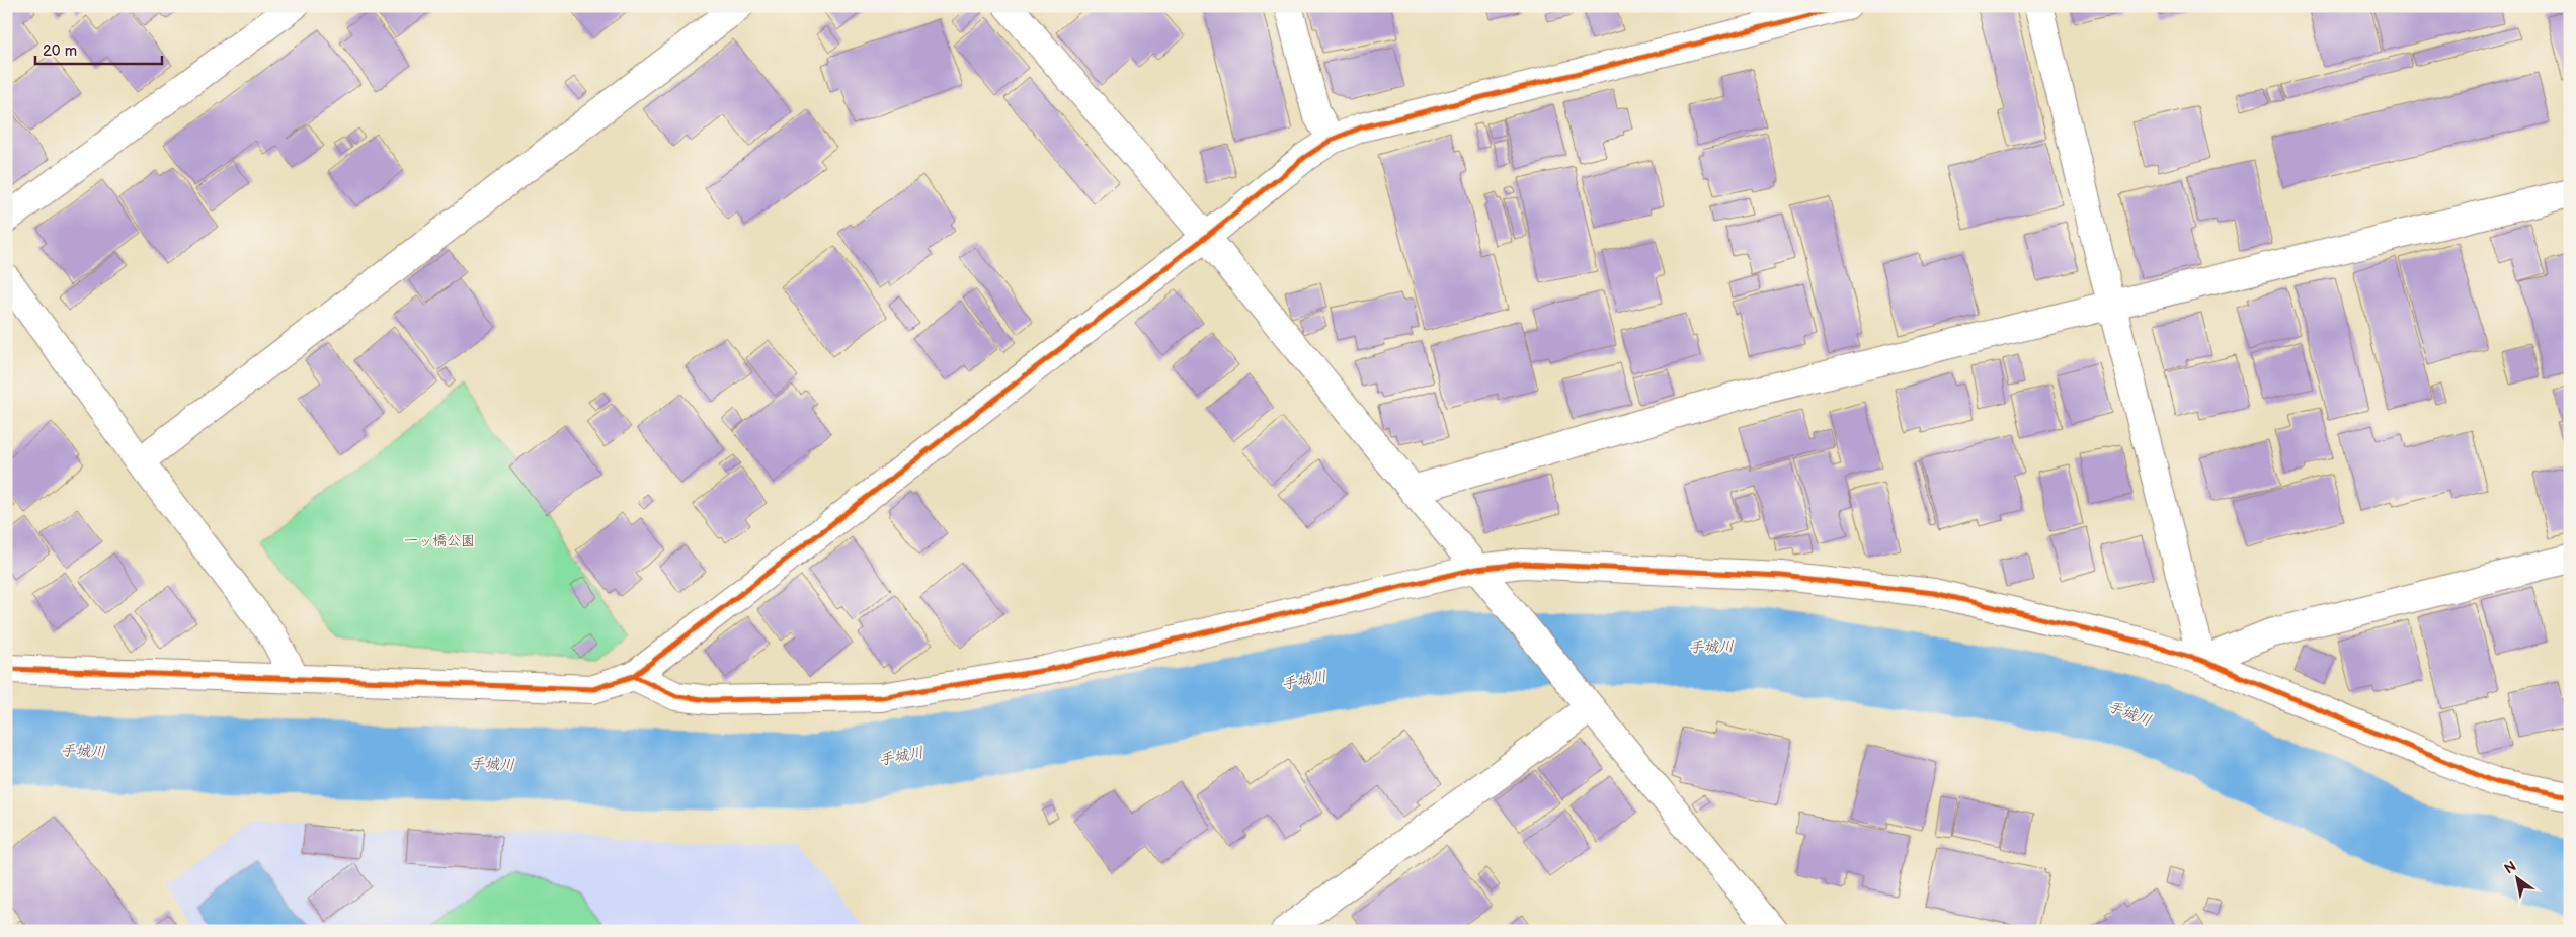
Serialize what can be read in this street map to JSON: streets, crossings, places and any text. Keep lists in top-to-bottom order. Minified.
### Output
{"water":["手城川"],"parks":["一ッ橋公園"],"scale_bar":"20 m","north":"top left"}
